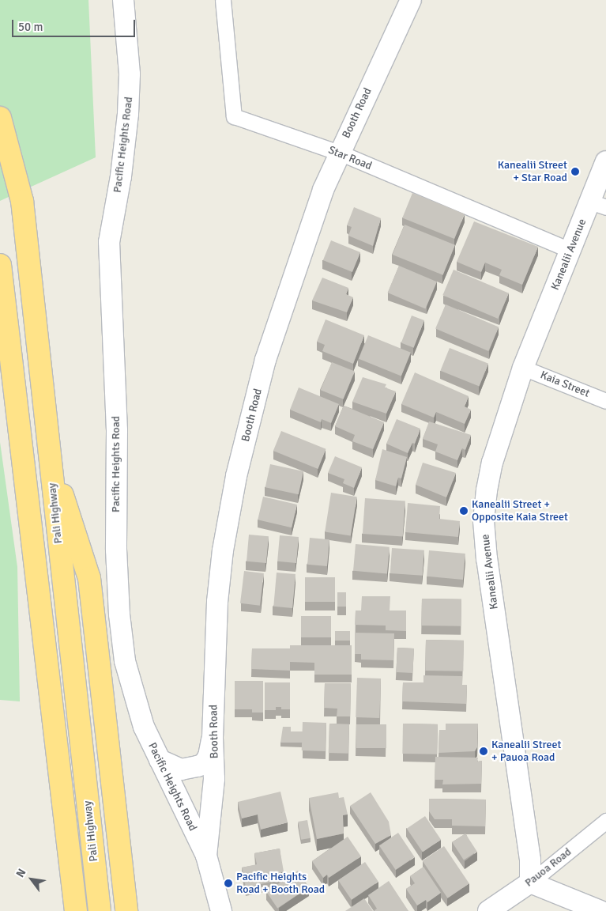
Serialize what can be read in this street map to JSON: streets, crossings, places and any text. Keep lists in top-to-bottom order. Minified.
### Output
{"streets":{"highway":["Pali Highway"],"street":["Booth Road","Pacific Heights Road","Star Road","Kanealii Avenue","Kaia Street","Pauoa Road"]},"crossings":[["Booth Road","Pacific Heights Road"],["Booth Road","Star Road"],["Star Road","Kanealii Avenue"],["Kanealii Avenue","Kaia Street"],["Kanealii Avenue","Pauoa Road"]],"places":["Kanealii Street + Star Road","Kanealii Street + Opposite Kaia Street","Kanealii Street + Pauoa Road","Pacific Heights Road + Booth Road"],"scale_bar":"50 m","north":"top left"}
